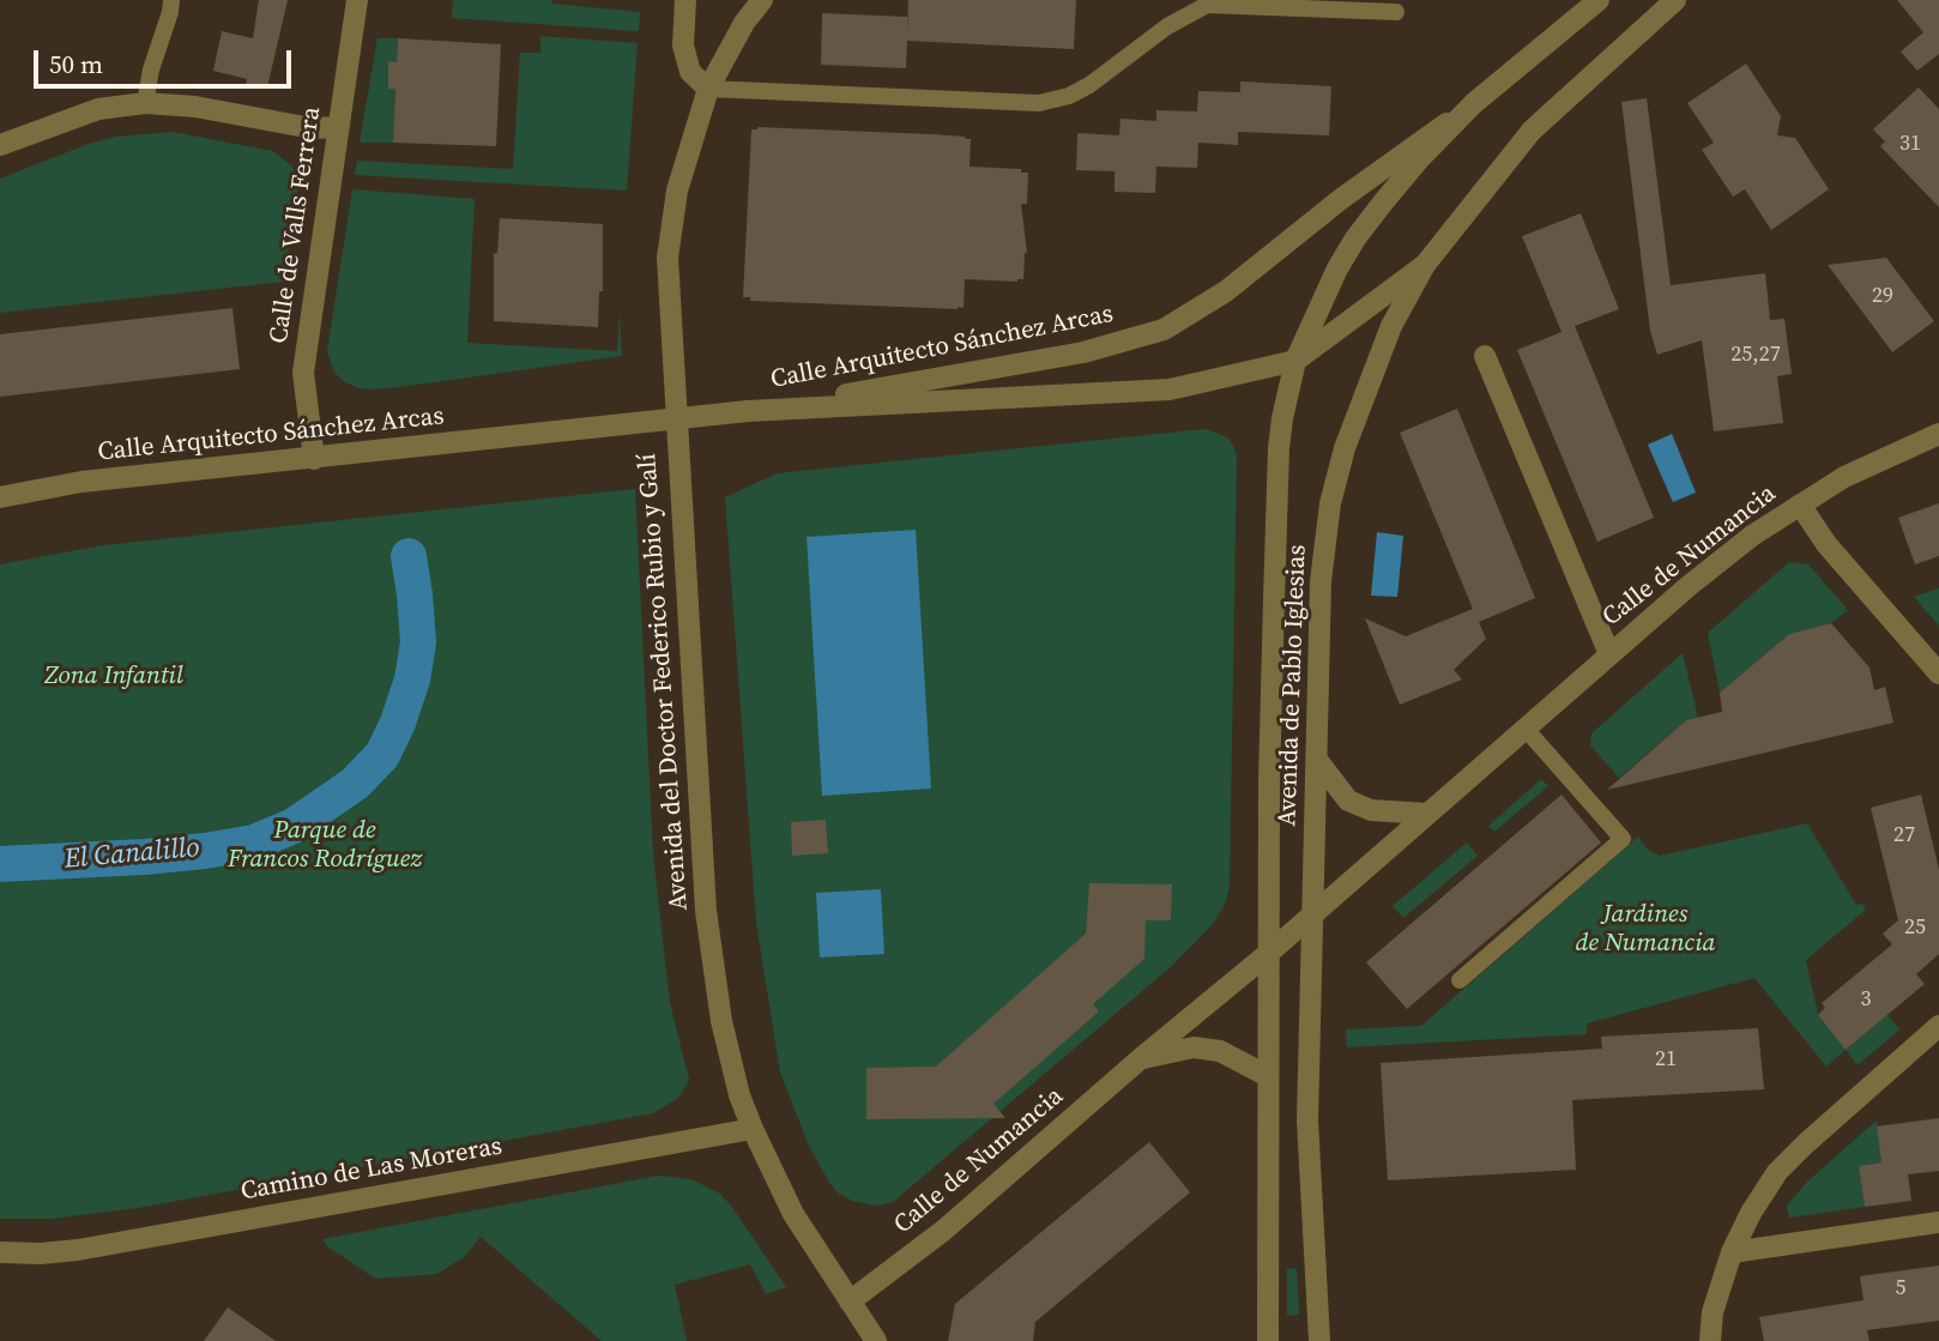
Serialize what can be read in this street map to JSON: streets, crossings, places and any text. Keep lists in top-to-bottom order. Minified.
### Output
{"streets":{"street":["Calle de Valls Ferrera","Calle Arquitecto Sánchez Arcas","Calle de Numancia","Avenida del Doctor Federico Rubio y Galí","Avenida de Pablo Iglesias","Camino de Las Moreras"]},"crossings":[["Calle de Valls Ferrera","Calle Arquitecto Sánchez Arcas"],["Calle Arquitecto Sánchez Arcas","Avenida de Pablo Iglesias"],["Calle de Numancia","Avenida del Doctor Federico Rubio y Galí"],["Calle de Numancia","Avenida de Pablo Iglesias"],["Avenida del Doctor Federico Rubio y Galí","Camino de Las Moreras"]],"water":["El Canalillo"],"parks":["Zona Infantil","Parque de Francos Rodríguez","Jardines de Numancia"],"house_numbers":["31","29","25,27","27","25","3","21","5"],"scale_bar":"50 m"}
